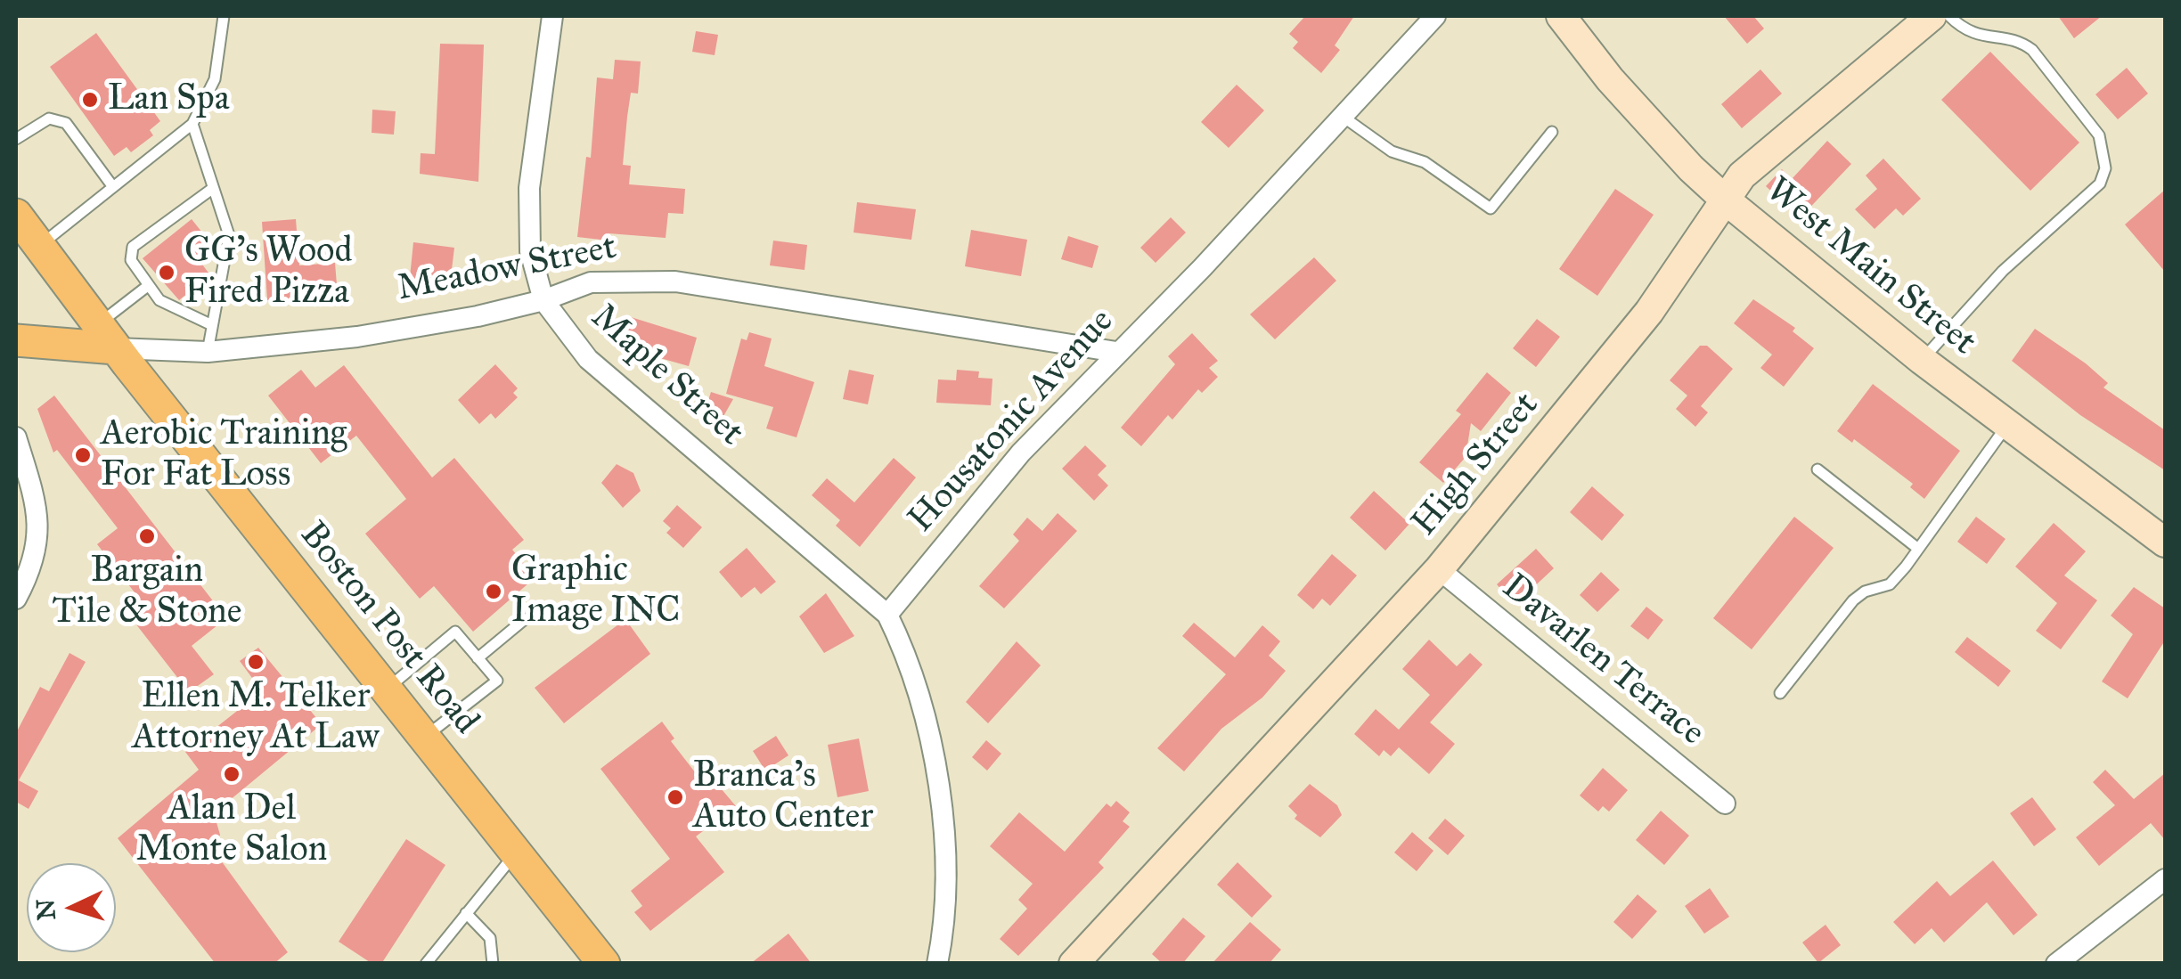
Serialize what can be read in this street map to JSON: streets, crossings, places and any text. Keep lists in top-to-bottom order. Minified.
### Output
{"streets":{"main road":["West Main Street","Meadow Street","High Street","Boston Post Road"],"street":["Maple Street","Housatonic Avenue","Davarlen Terrace"]},"crossings":[["West Main Street","High Street"],["Meadow Street","Maple Street"],["Meadow Street","Housatonic Avenue"],["Meadow Street","Boston Post Road"],["Maple Street","Housatonic Avenue"],["High Street","Davarlen Terrace"]],"places":["Lan Spa","GG's Wood Fired Pizza","Aerobic Training For Fat Loss","Bargain Tile & Stone","Graphic Image INC","Ellen M. Telker Attorney At Law","Alan Del Monte Salon","Branca's Auto Center"],"north":"left"}
